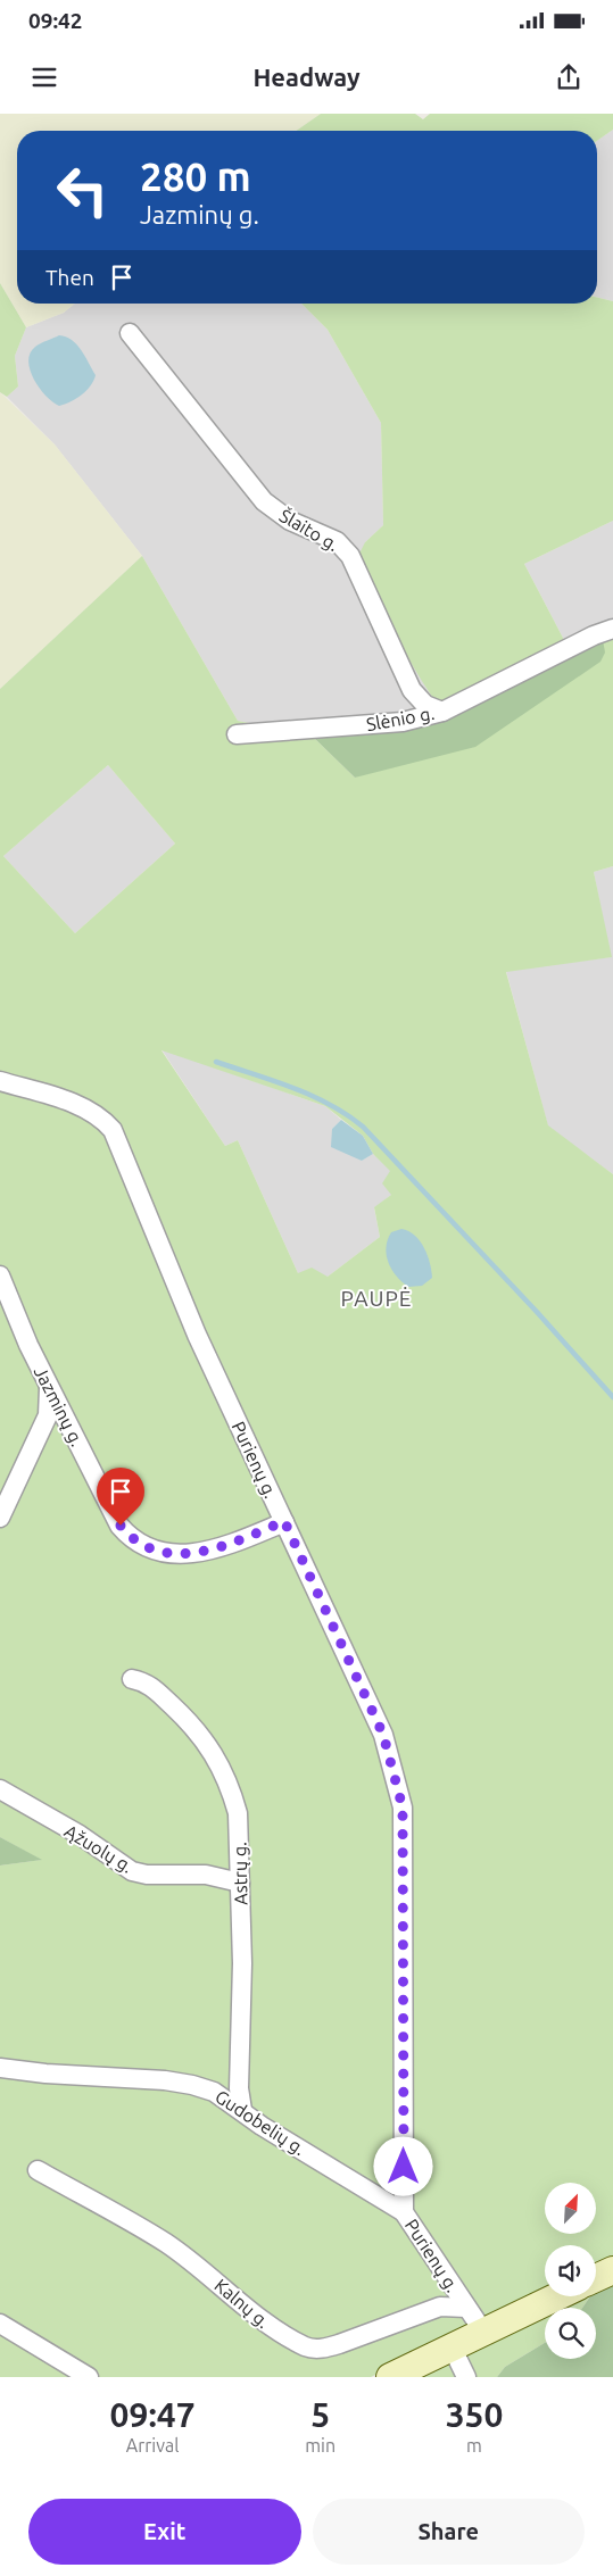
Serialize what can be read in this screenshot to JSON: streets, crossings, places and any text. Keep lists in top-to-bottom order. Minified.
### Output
{"streets":{"street":["Šlaito g.","Slėnio g.","Jazminų g.","Purienų g.","Ąžuolų g.","Astrų g.","Gudobelių g.","Kalnų g."]},"crossings":[["Šlaito g.","Slėnio g."],["Jazminų g.","Purienų g."],["Purienų g.","Gudobelių g."],["Purienų g.","Kalnų g."],["Ąžuolų g.","Astrų g."],["Astrų g.","Gudobelių g."]],"districts":["PAUPĖ"],"north":"top right","page":{"status":"09:42","header":"Headway","turn":["280 m","Jazminų g."],"then":"Then","eta":["09:47","Arrival","5","min","350","m"],"buttons":["Exit","Share"]}}
